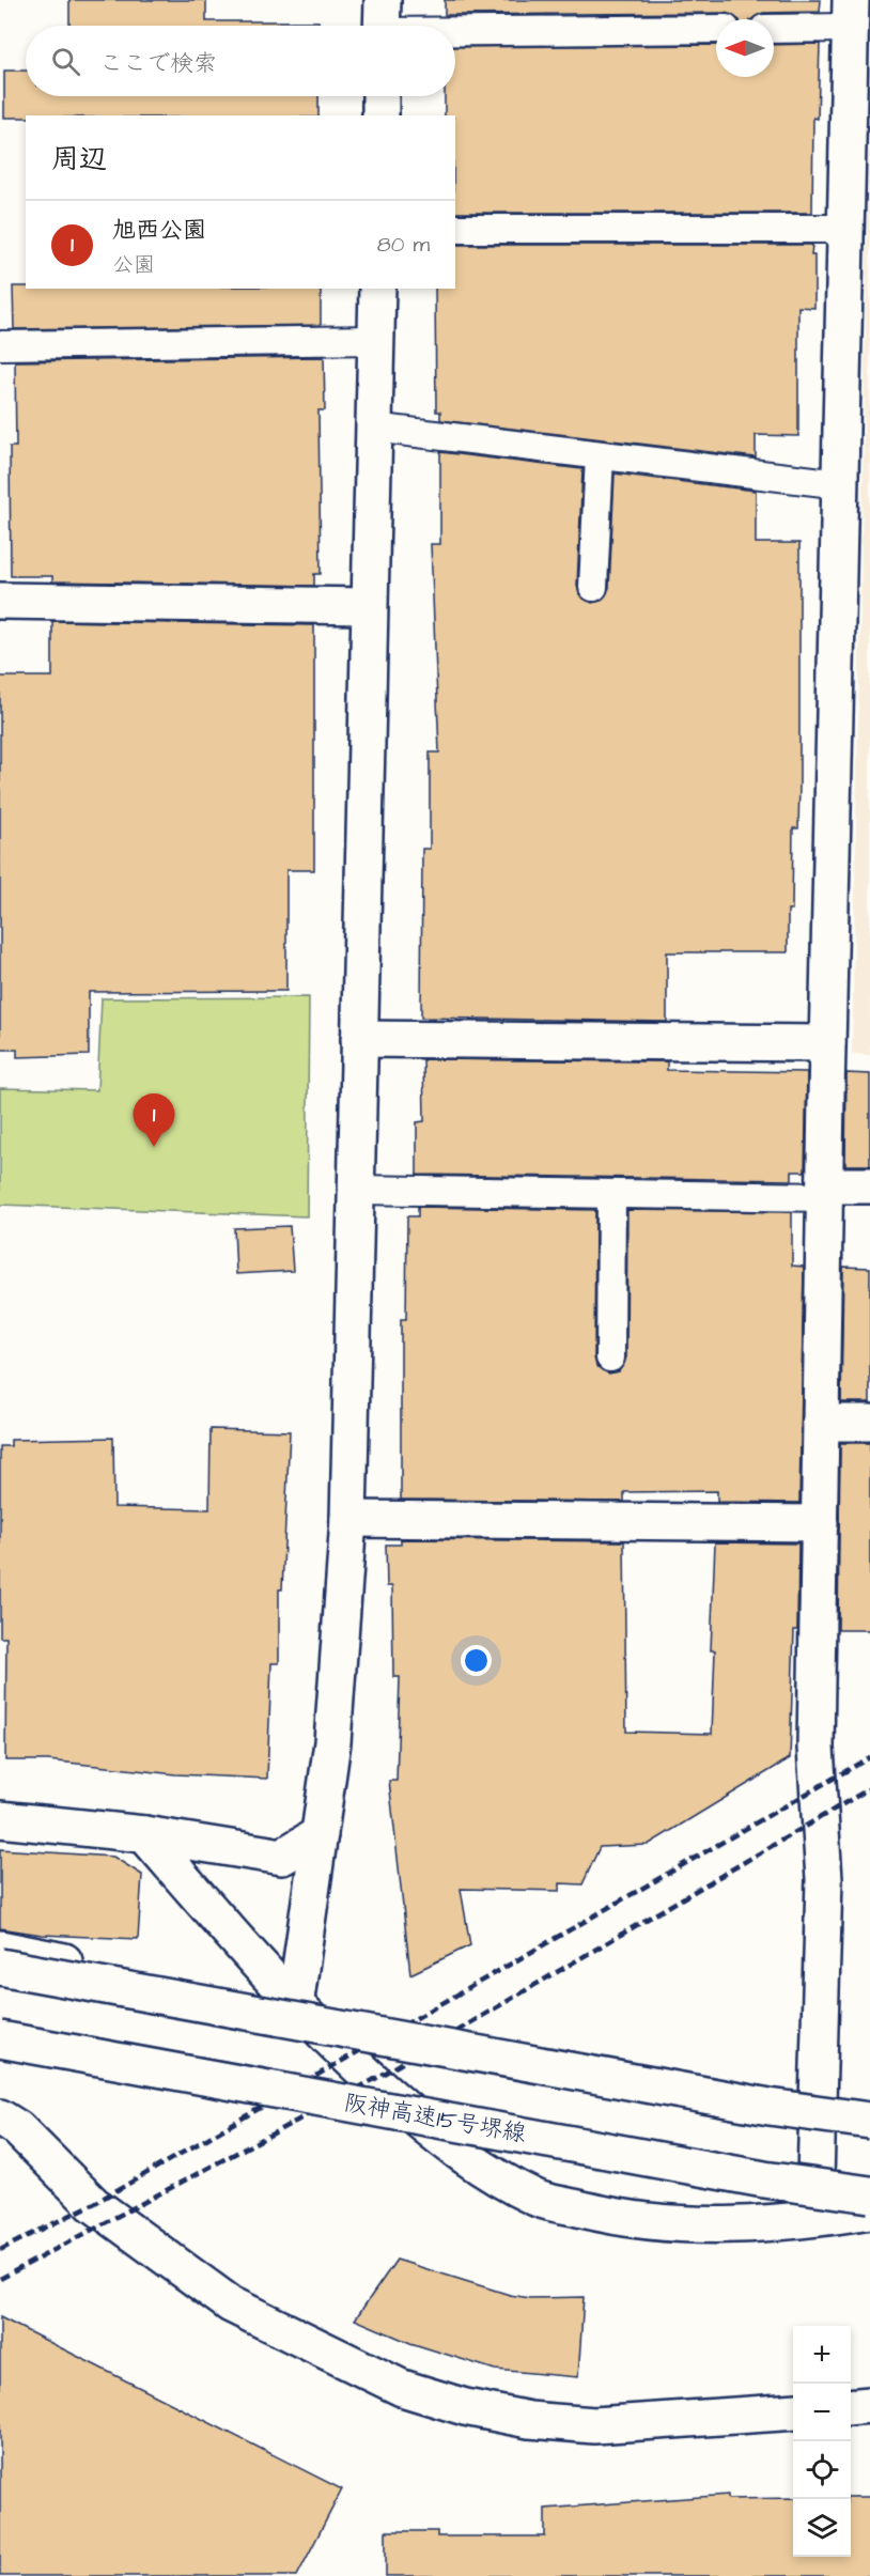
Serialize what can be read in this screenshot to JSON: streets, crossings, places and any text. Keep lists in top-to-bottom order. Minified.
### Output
{"streets":{"main road":["阪神高速15号堺線"]},"north":"left","page":{"search":"ここで検索","heading":"周辺","list":[{"mark":"1","name":"旭西公園","note":"公園","value":"80 m"}],"pins":"1","map_buttons":["+","−"]}}
